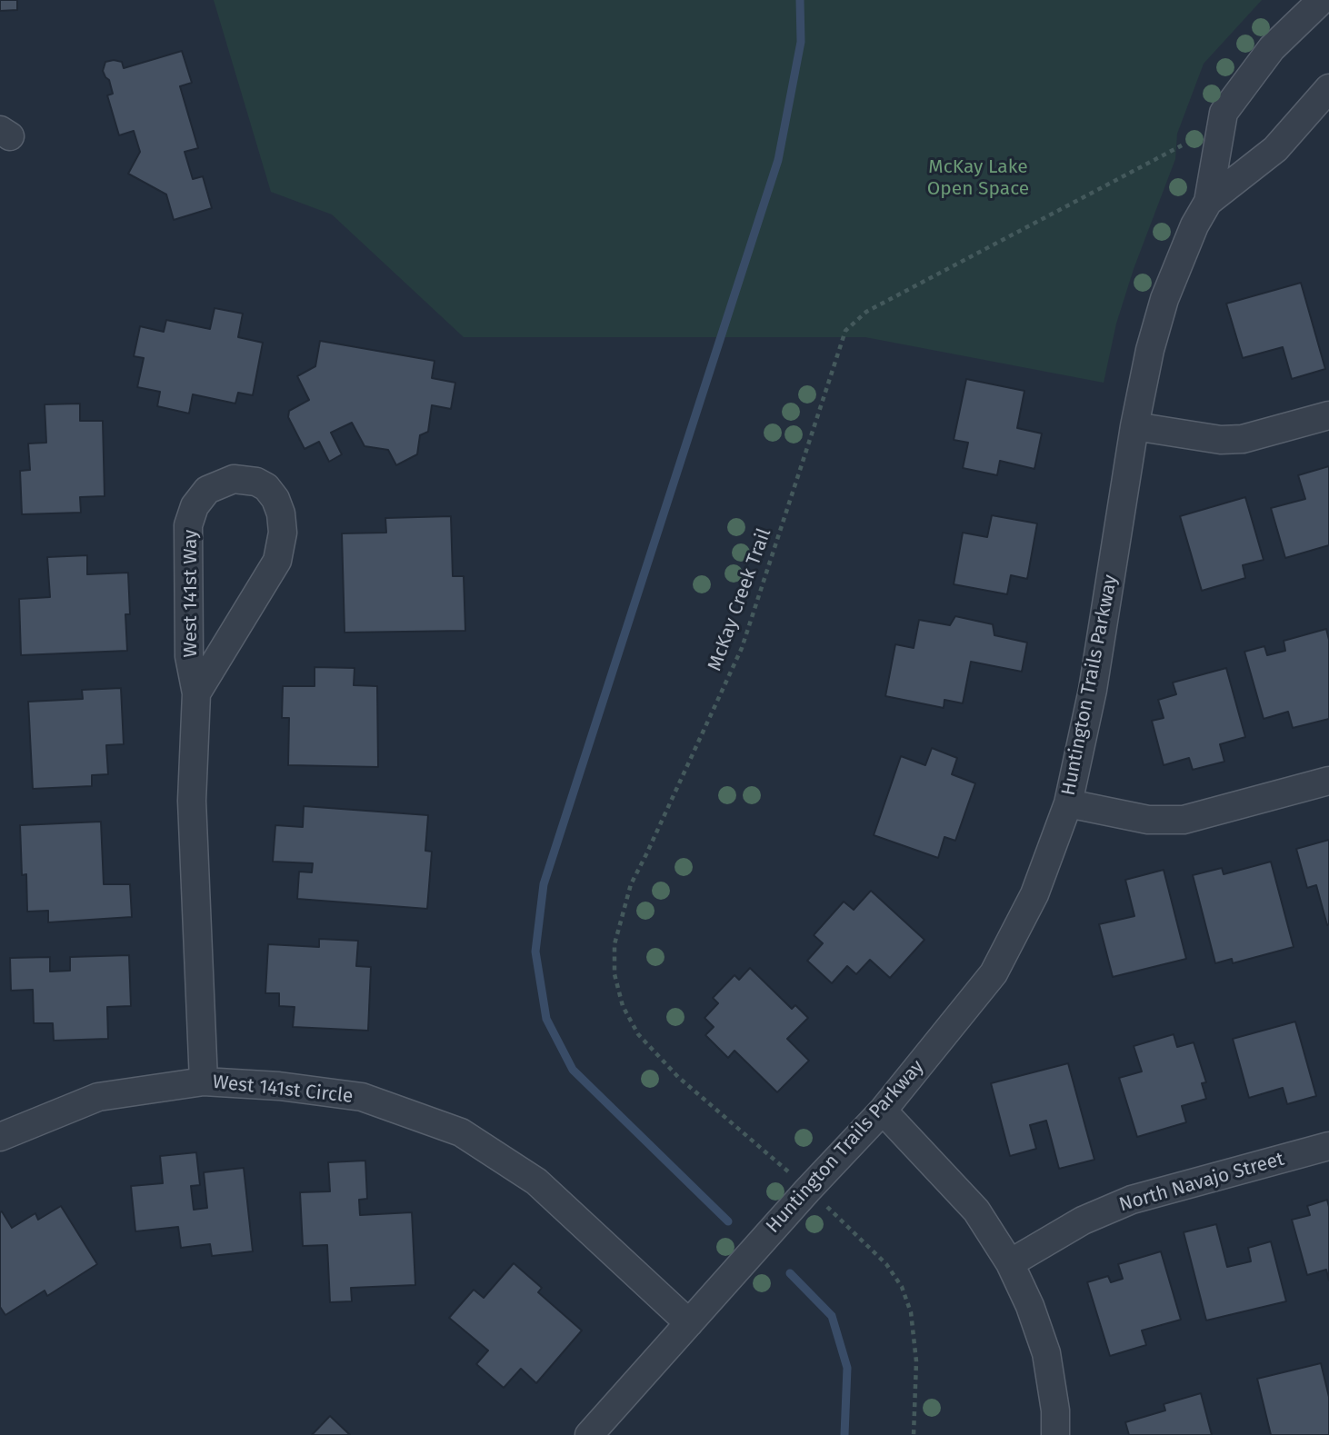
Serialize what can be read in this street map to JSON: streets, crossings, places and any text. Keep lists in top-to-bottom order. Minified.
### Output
{"streets":{"street":["West 141st Way","Huntington Trails Parkway","West 141st Circle","North Navajo Street"],"path":["McKay Creek Trail"]},"crossings":[["West 141st Way","West 141st Circle"],["Huntington Trails Parkway","West 141st Circle"]],"parks":["McKay Lake Open Space"]}
